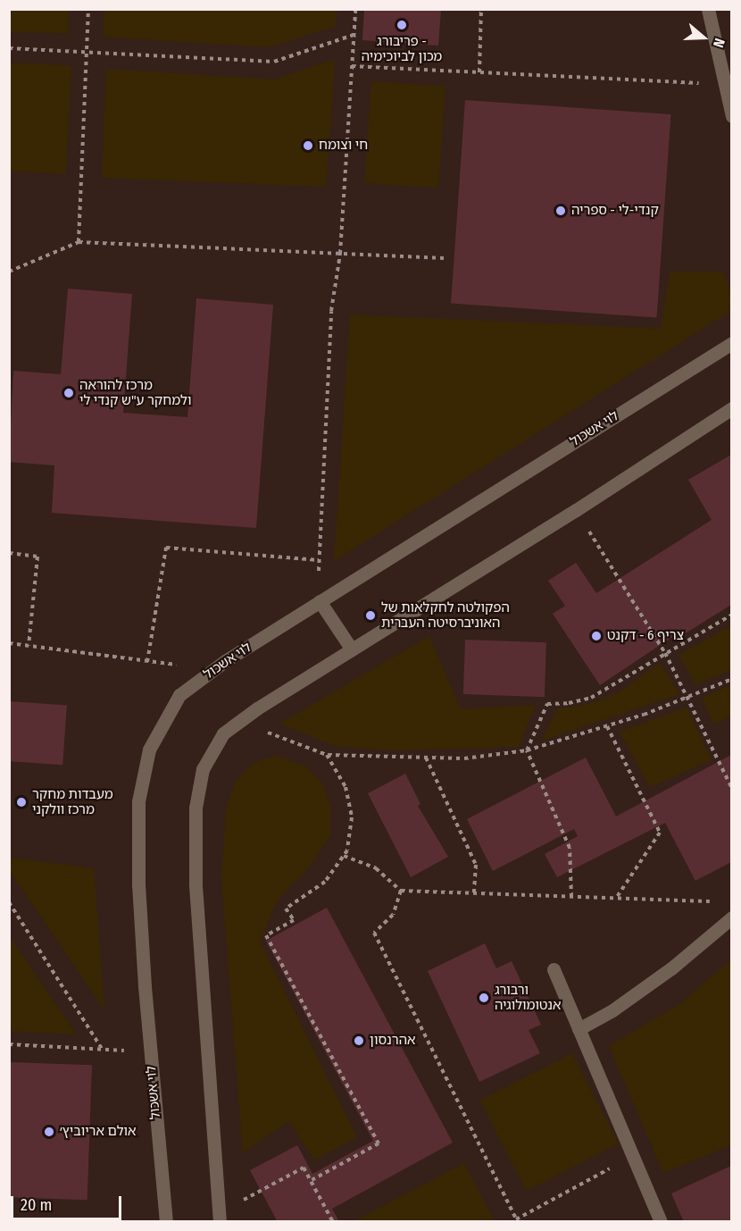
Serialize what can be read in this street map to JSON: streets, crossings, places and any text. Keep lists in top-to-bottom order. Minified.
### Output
{"streets":{"street":["לוי אשכול"]},"places":["פריבורג - מכון לביוכימיה","חי וצומח","קנדי-לי - ספריה","מרכז להוראה ולמחקר ע\"ש קנדי לי","הפקולטה לחקלאות של האוניברסיטה העברית","צריף 6 - דקנט","מעבדות מחקר מרכז וולקני","ורבורג אנטומולוגיה","אהרנסון","אולם אריוביץ׳"],"scale_bar":"20 m","north":"right"}
